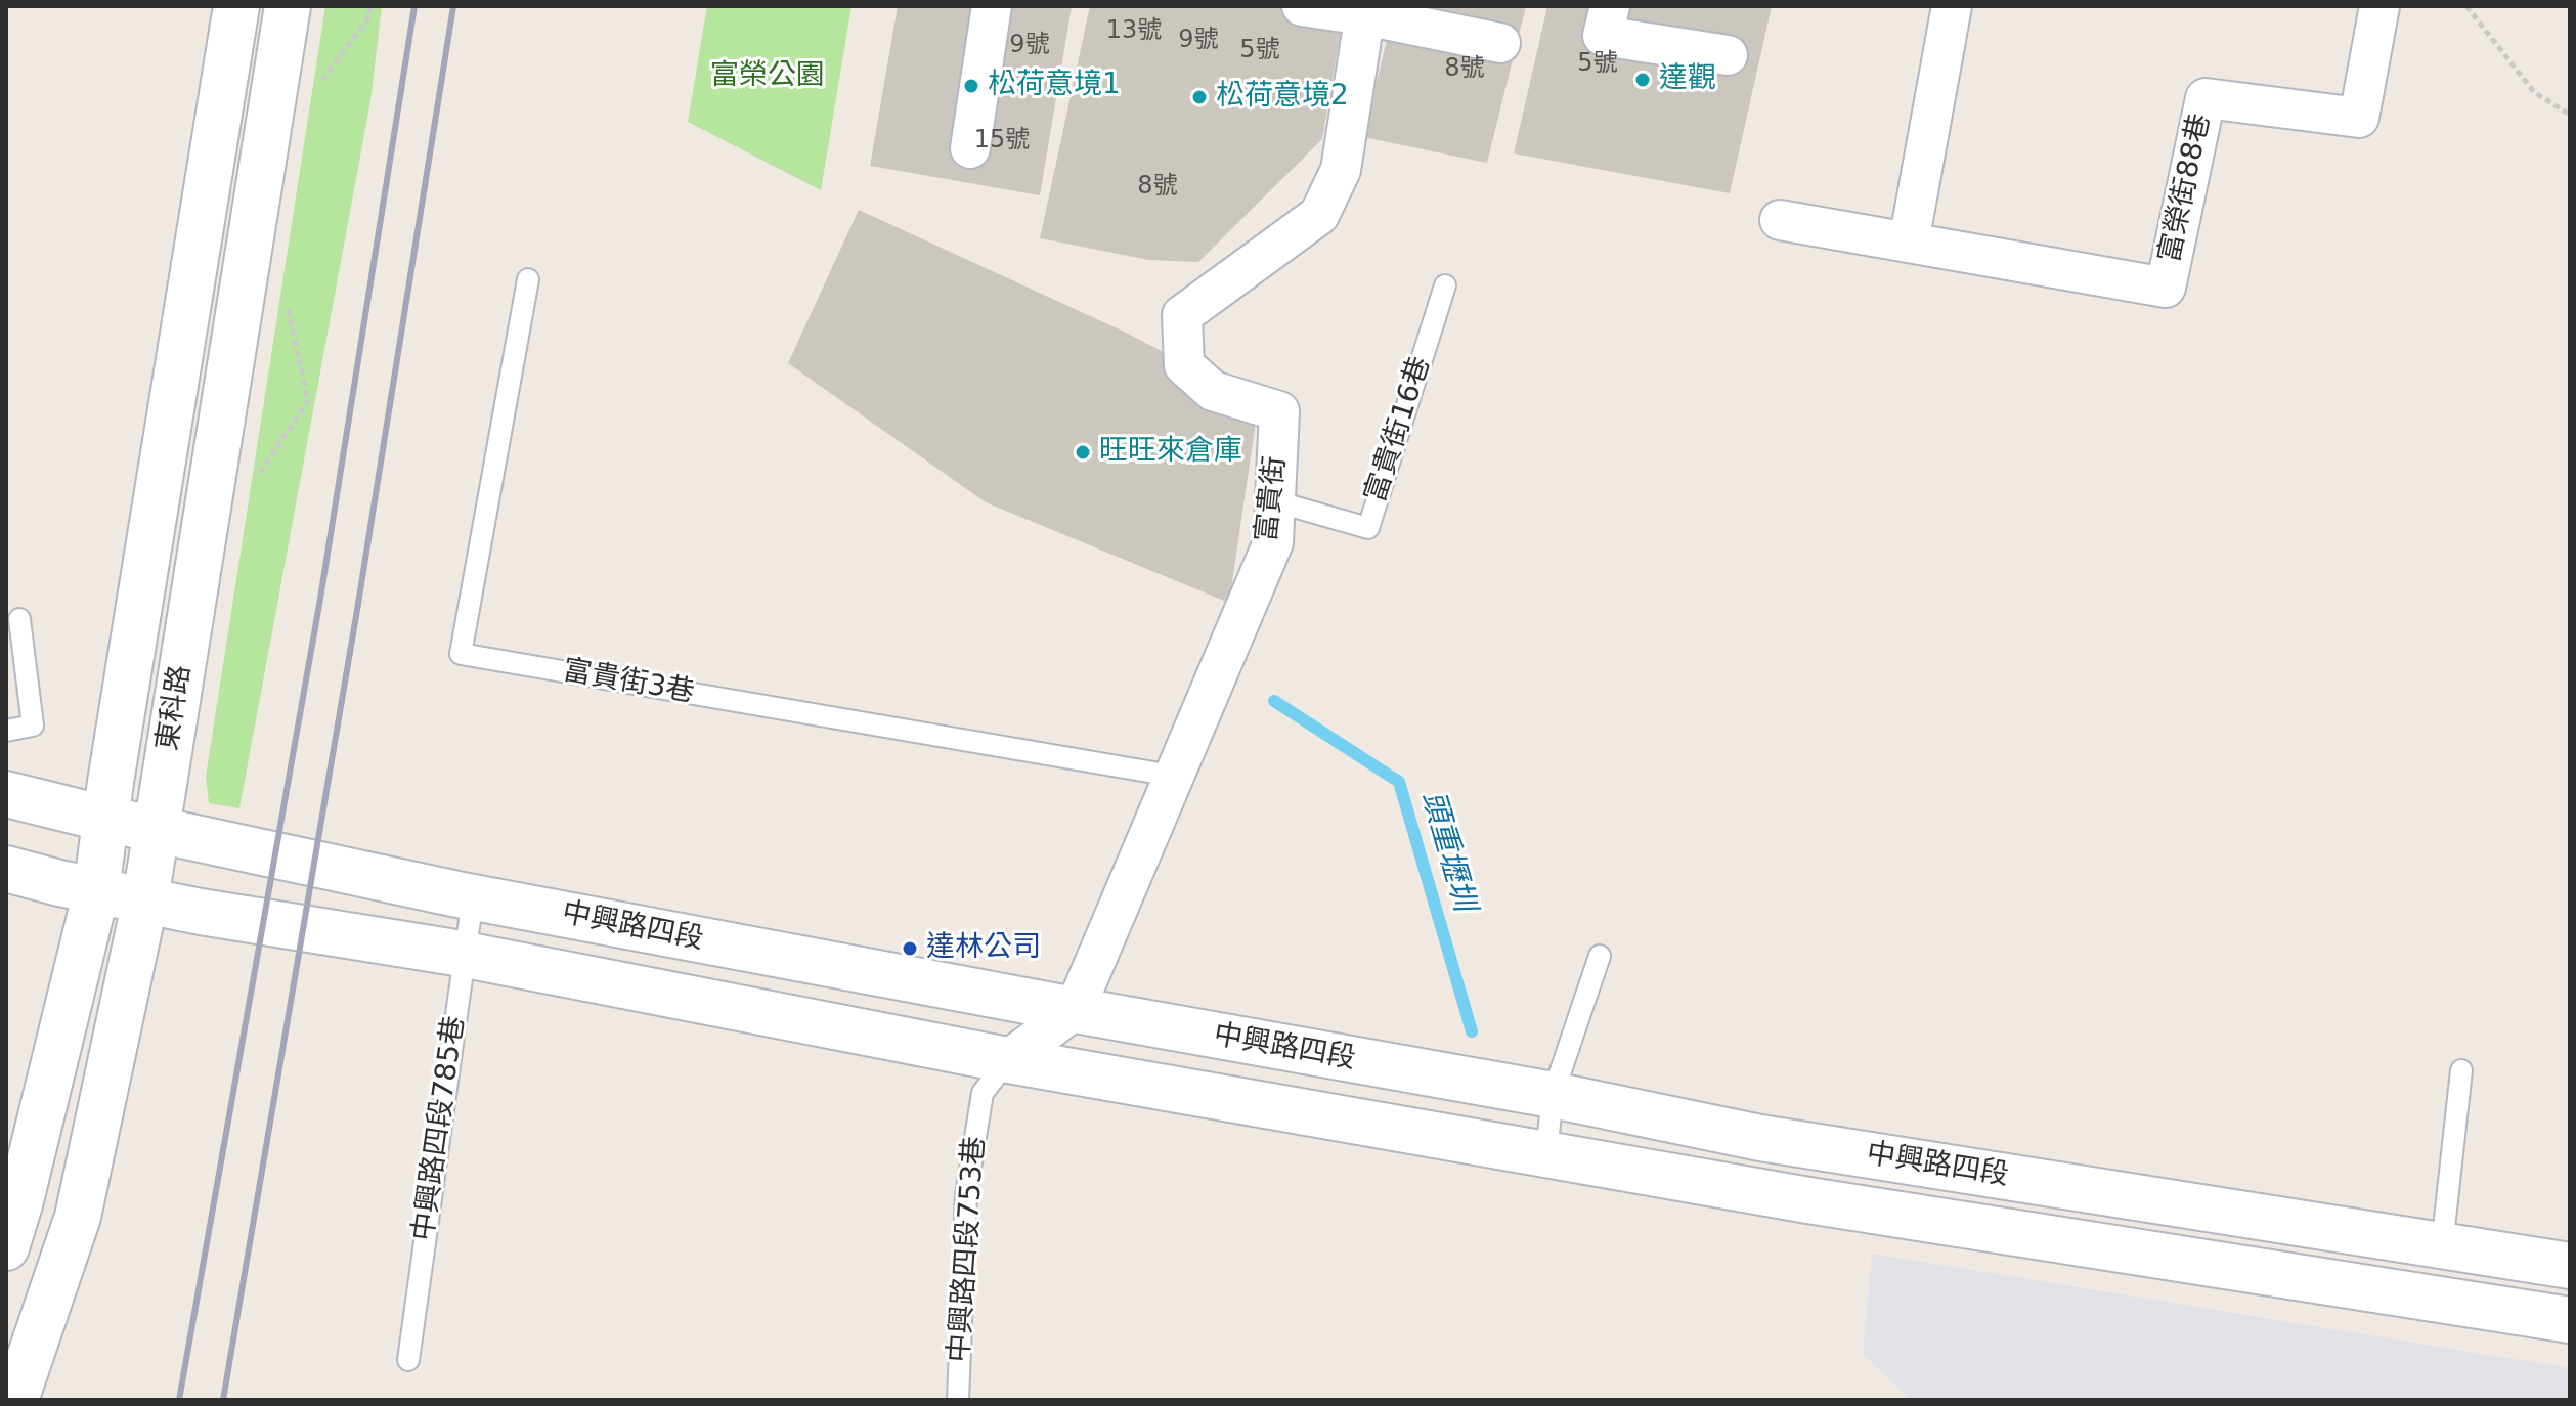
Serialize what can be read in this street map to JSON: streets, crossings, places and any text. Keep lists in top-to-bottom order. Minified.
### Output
{"streets":{"main road":["東科路","中興路四段"],"street":["富榮街88巷","富貴街"],"lane":["富貴街16巷","富貴街3巷","中興路四段785巷","中興路四段753巷"]},"crossings":[["富貴街16巷","富貴街"],["富貴街","富貴街3巷"],["富貴街","中興路四段"],["東科路","中興路四段"],["中興路四段","中興路四段785巷"],["中興路四段","中興路四段753巷"]],"water":["頭重壢圳"],"parks":["富榮公園"],"places":["達觀","松荷意境1","松荷意境2","旺旺來倉庫","達林公司"],"house_numbers":["13號","9號","9號","5號","5號","8號","15號","8號"]}
